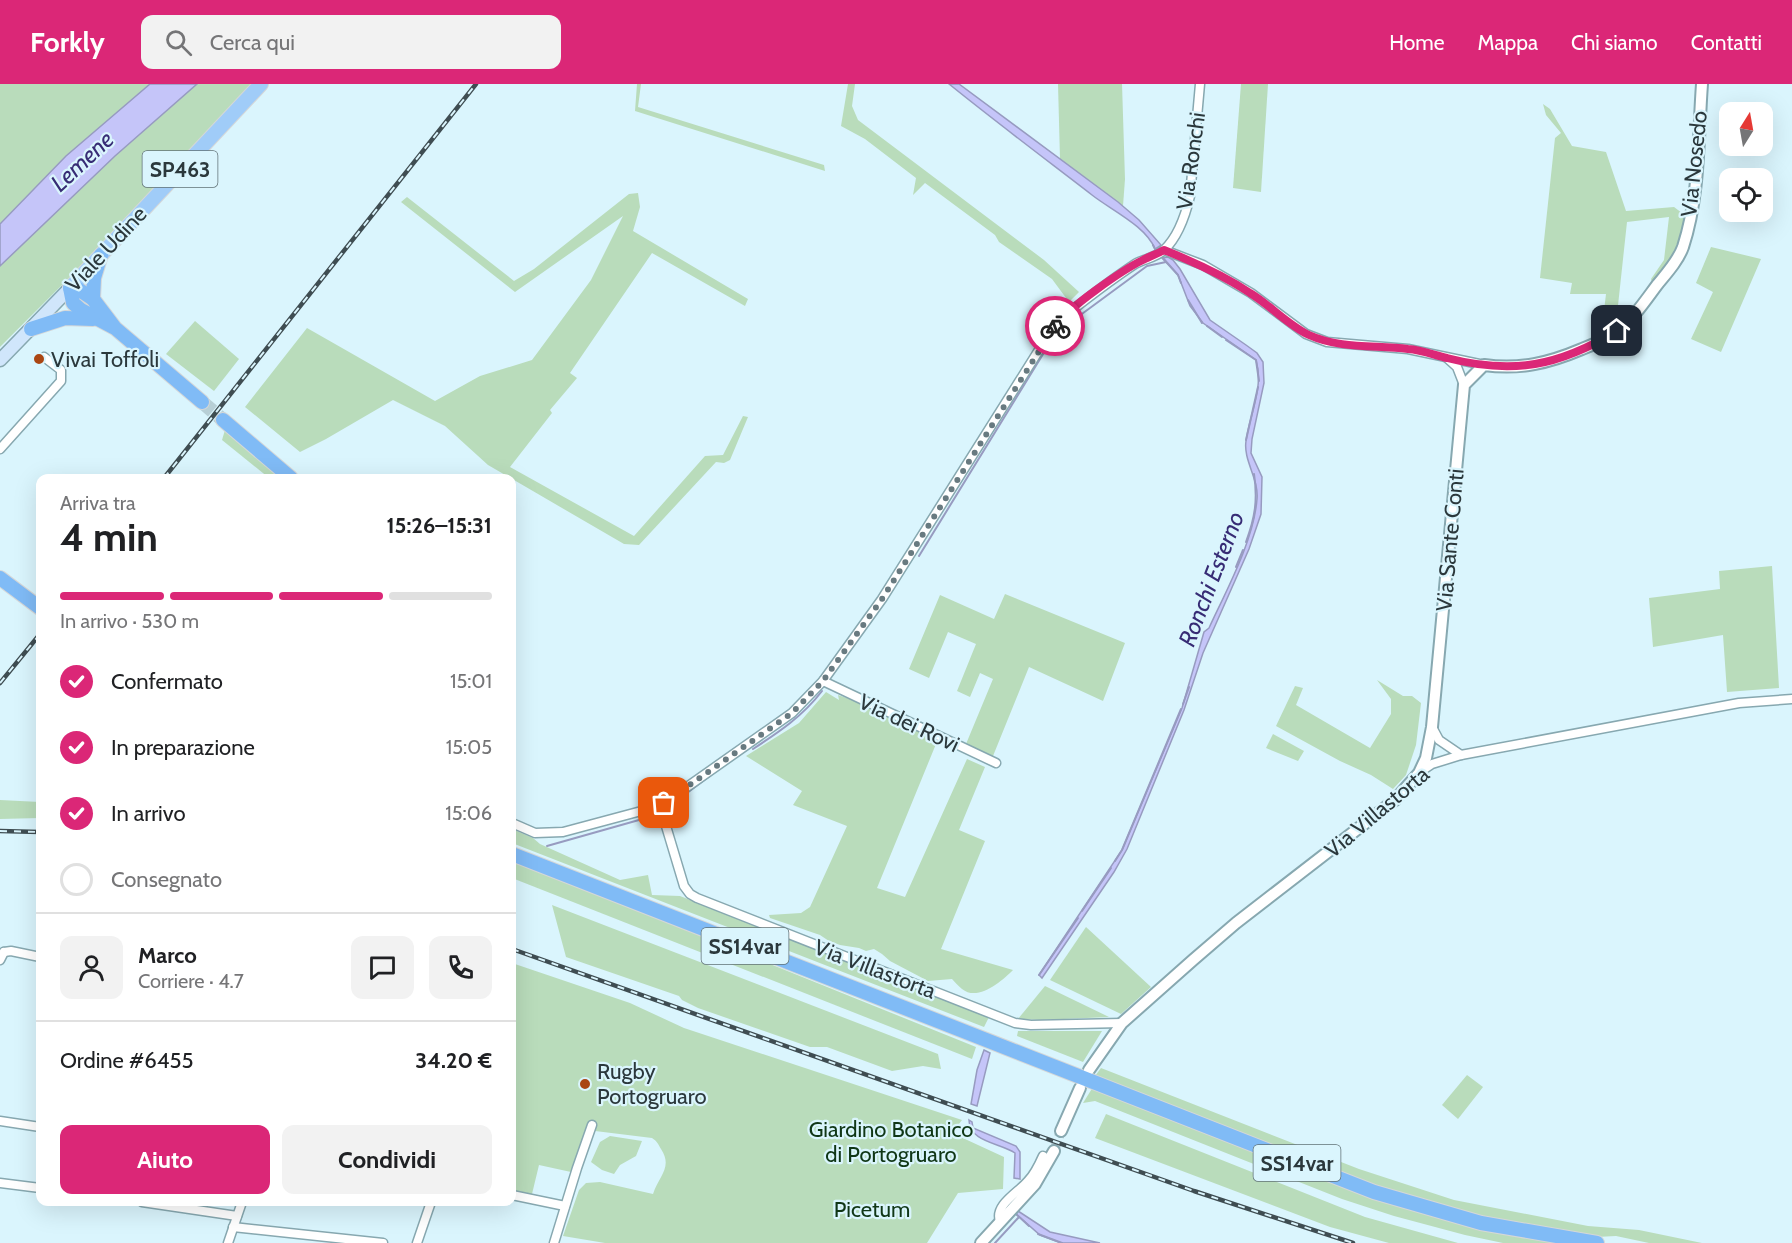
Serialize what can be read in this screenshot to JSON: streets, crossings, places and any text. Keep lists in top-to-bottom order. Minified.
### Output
{"streets":{"highway":["SS14var"],"main road":["SP463","Viale Udine"],"street":["Via Ronchi","Via Nosedo","Via Sante Conti","Via dei Rovi","Via Villastorta"]},"crossings":[["Via Ronchi","Via Nosedo"],["Via Ronchi","Via dei Rovi"],["Via Ronchi","Via Villastorta"],["Via Sante Conti","Via Villastorta"]],"water":["Lemene","Ronchi Esterno"],"parks":["Giardino Botanico di Portogruaro","Picetum"],"places":["Vivai Toffoli","Rugby Portogruaro"],"north":"top","page":{"header":"Forkly","search":"Cerca qui","nav":["Home","Mappa","Chi siamo","Contatti"],"heading":["4 min","Arriva tra","15:26–15:31"],"panel":["Marco","Corriere · 4.7","Ordine #6455","34.20 €"],"bar":"In arrivo · 530 m","list":[["Confermato","15:01"],["In preparazione","15:05"],["In arrivo","15:06"],"Consegnato"],"buttons":["Aiuto","Condividi"]}}
